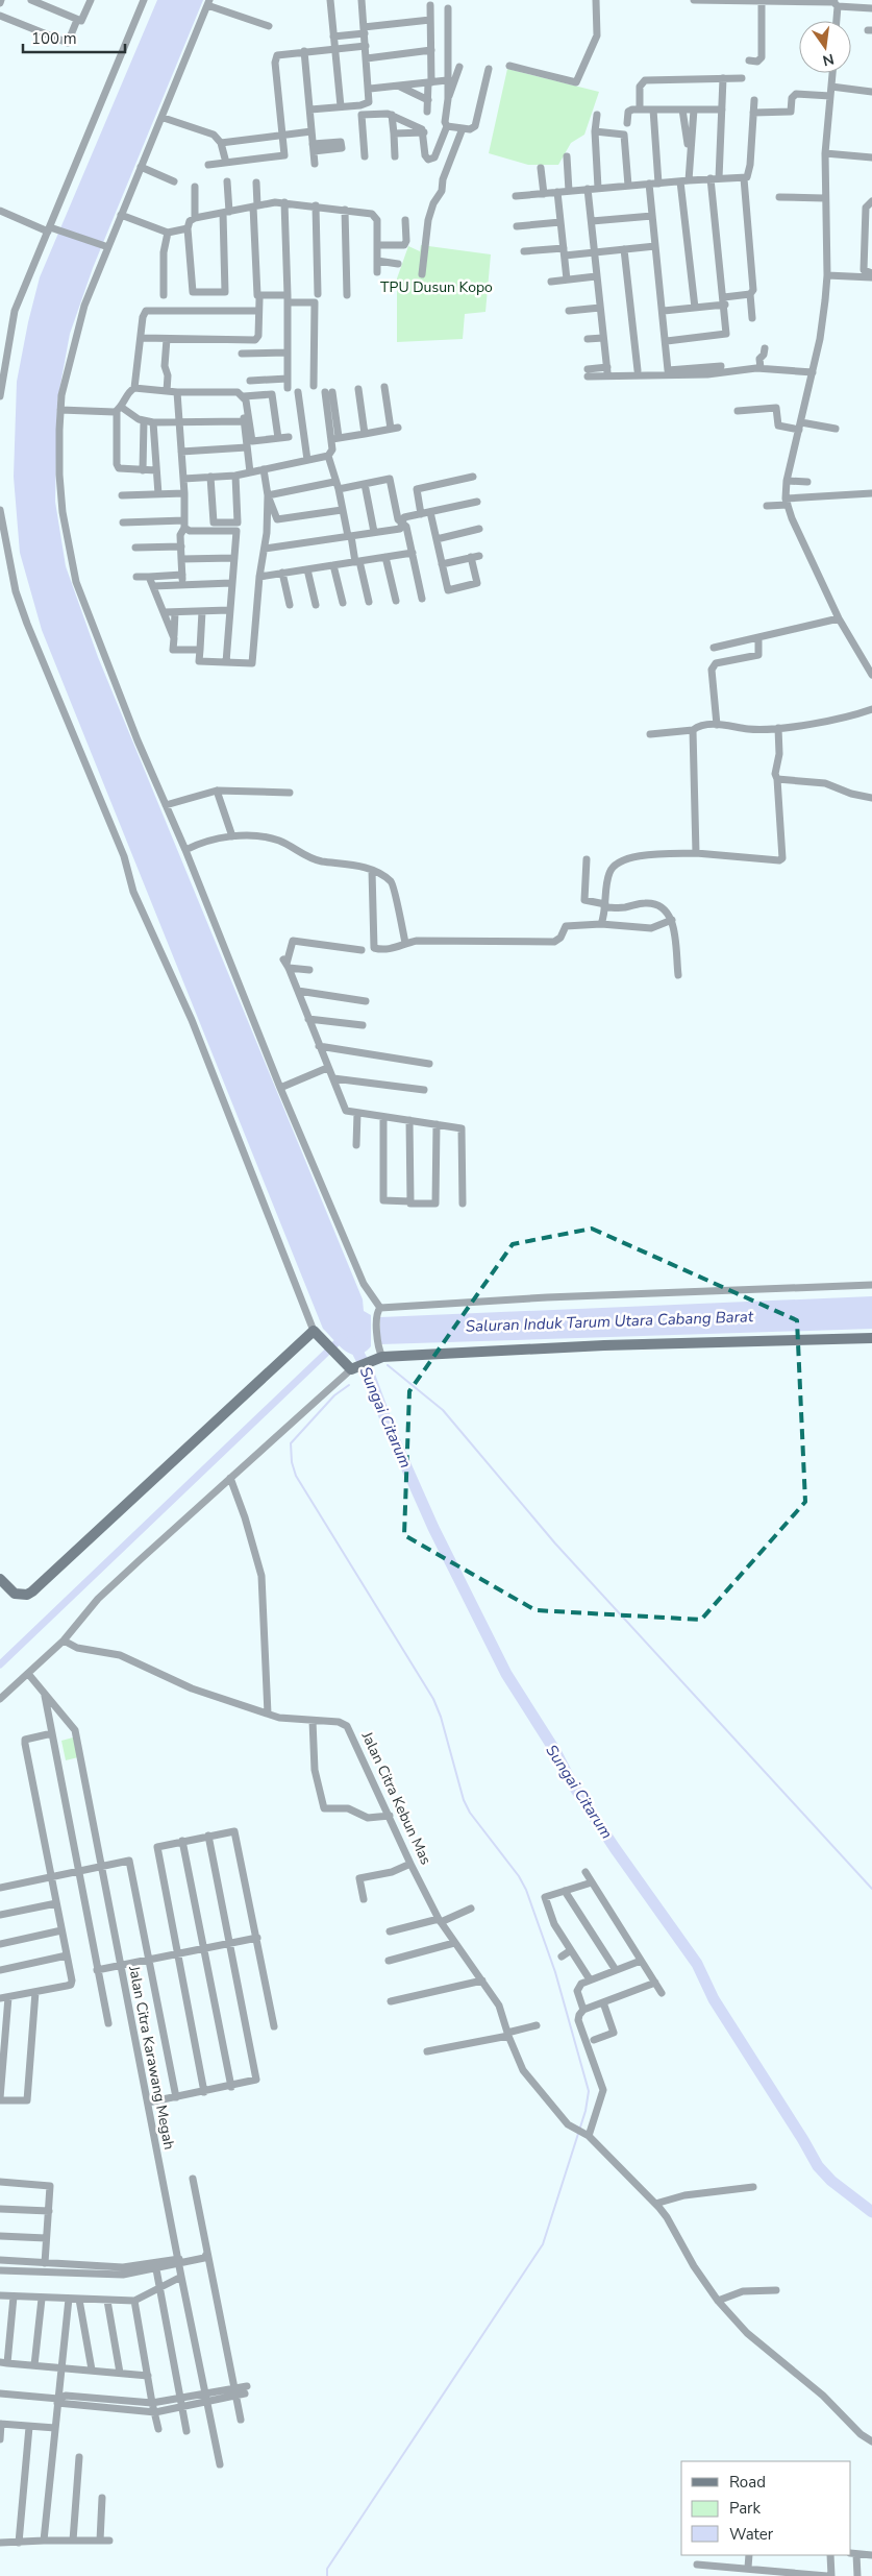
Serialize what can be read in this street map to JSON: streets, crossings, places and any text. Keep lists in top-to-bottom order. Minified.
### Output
{"streets":{"street":["Jalan Citra Kebun Mas","Jalan Citra Karawang Megah"]},"water":["Saluran Induk Tarum Utara Cabang Barat","Sungai Citarum"],"parks":["TPU Dusun Kopo"],"legend":["Road","Park","Water"],"scale_bar":"100 m","north":"bottom"}
